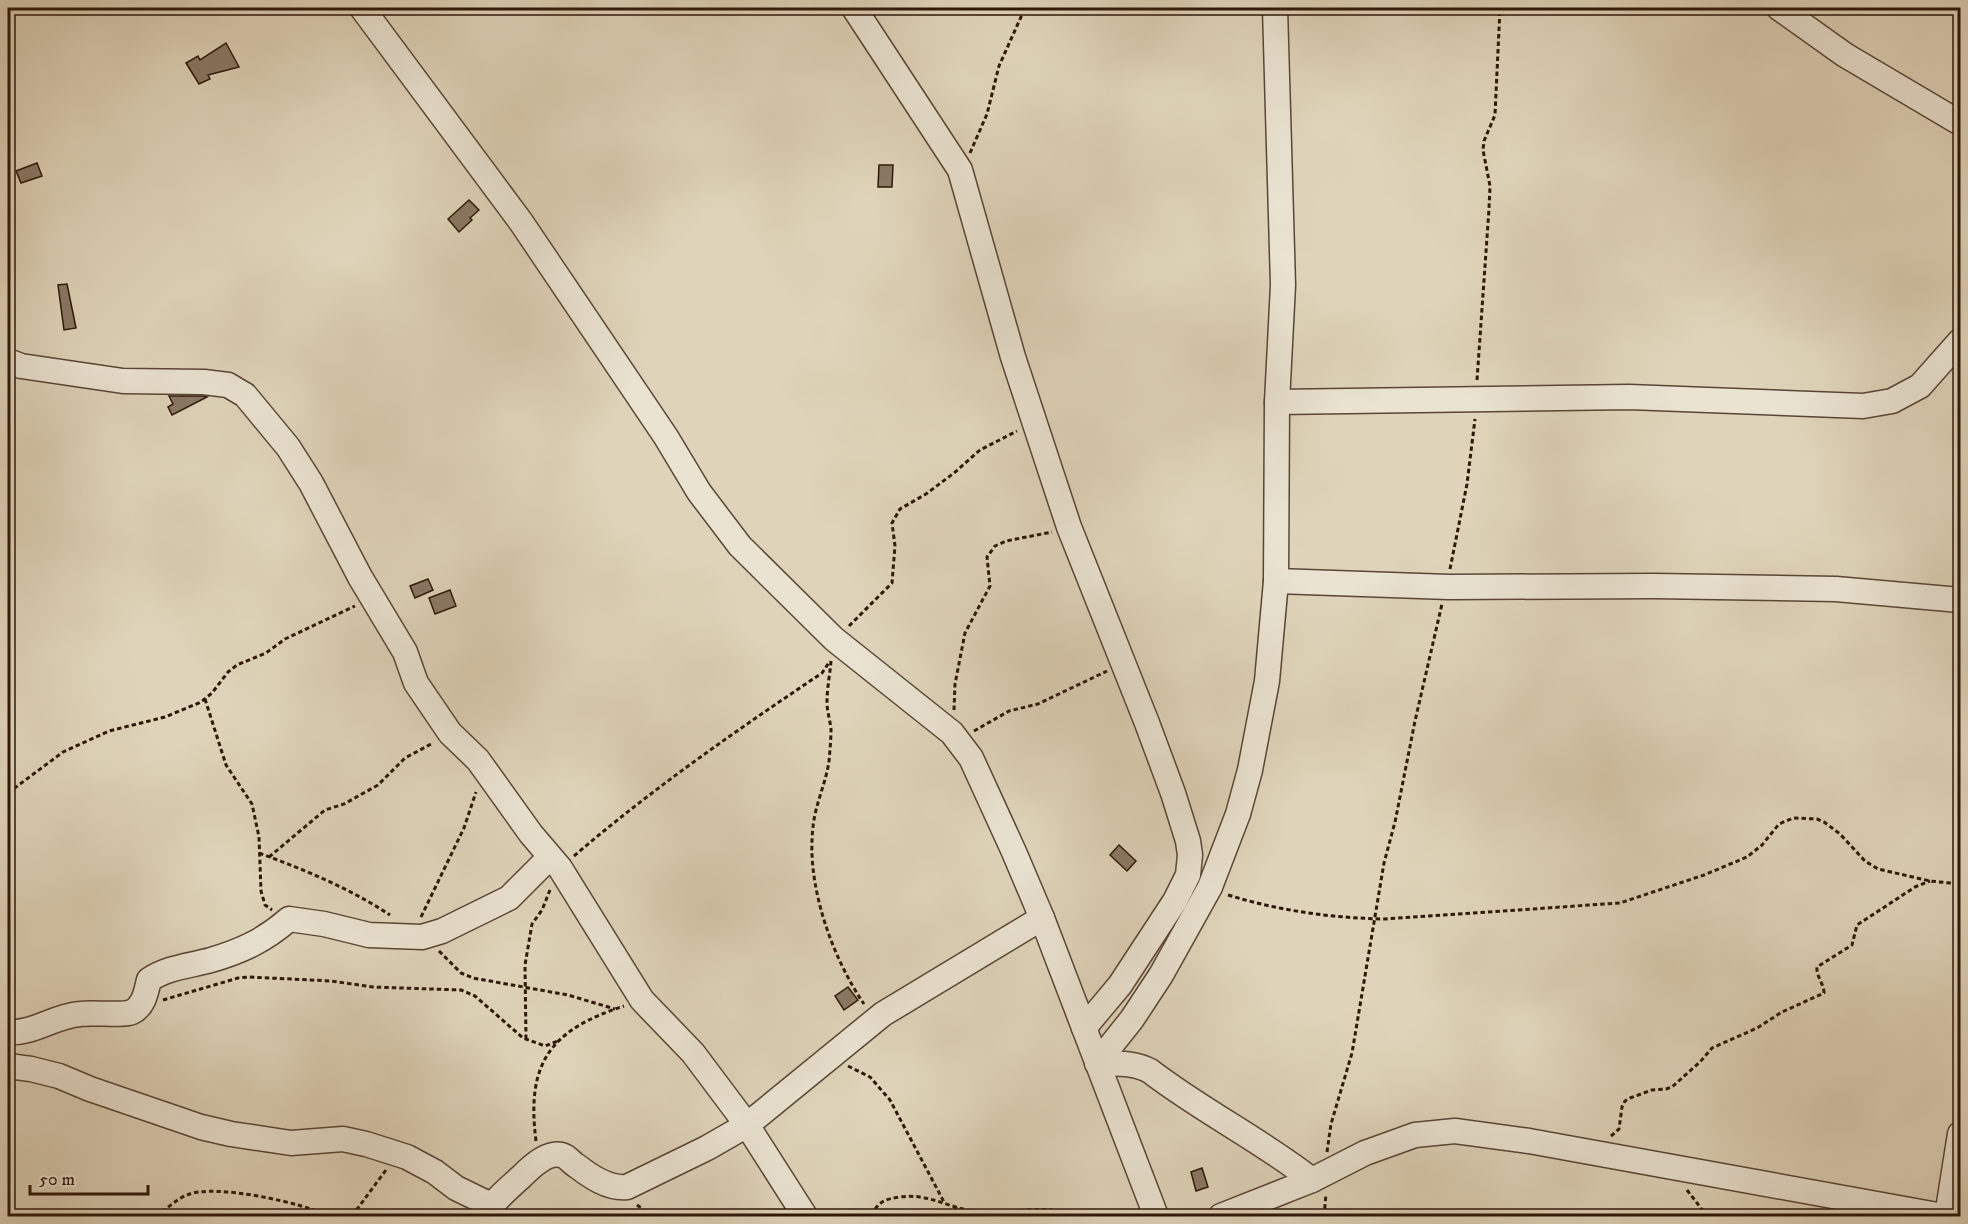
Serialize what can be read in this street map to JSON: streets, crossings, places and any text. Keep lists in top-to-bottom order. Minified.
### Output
{"scale_bar":"50 m"}
